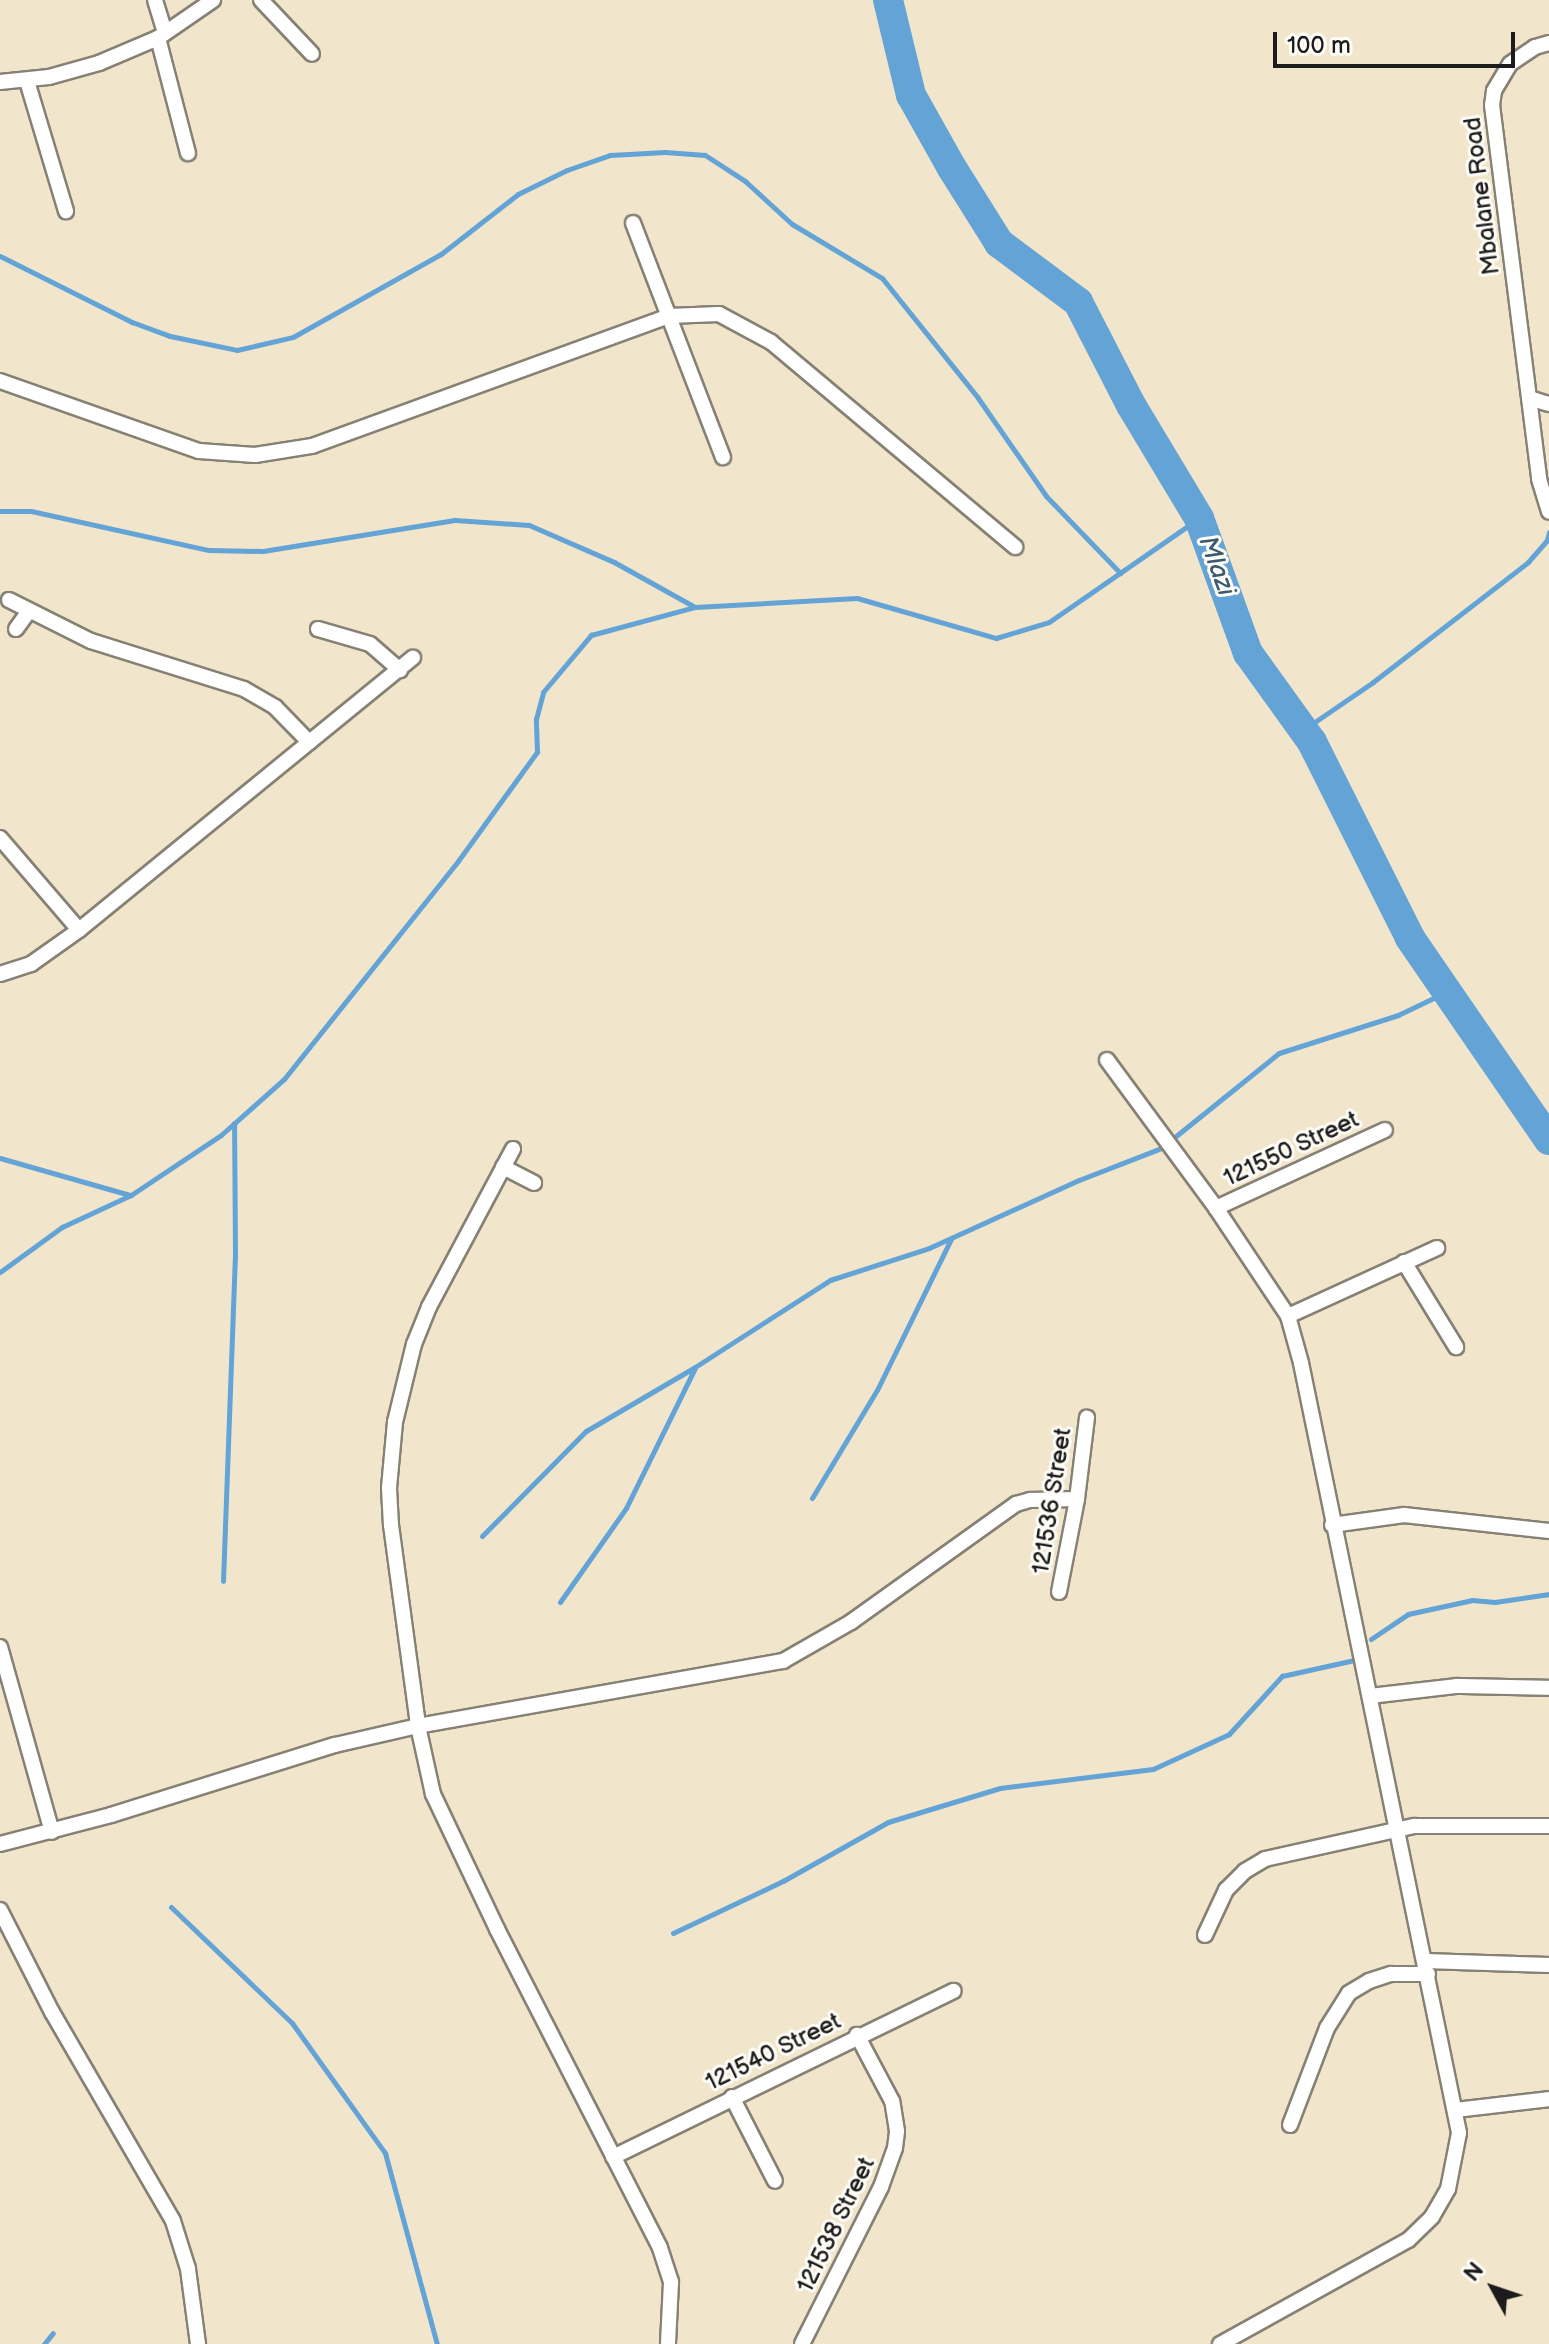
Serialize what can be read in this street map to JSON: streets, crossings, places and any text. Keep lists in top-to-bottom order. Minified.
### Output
{"streets":{"street":["Mbalane Road","121550 Street","121536 Street","121540 Street","121538 Street"]},"crossings":[["121540 Street","121538 Street"]],"water":["Mlazi"],"scale_bar":"100 m","north":"top left"}
